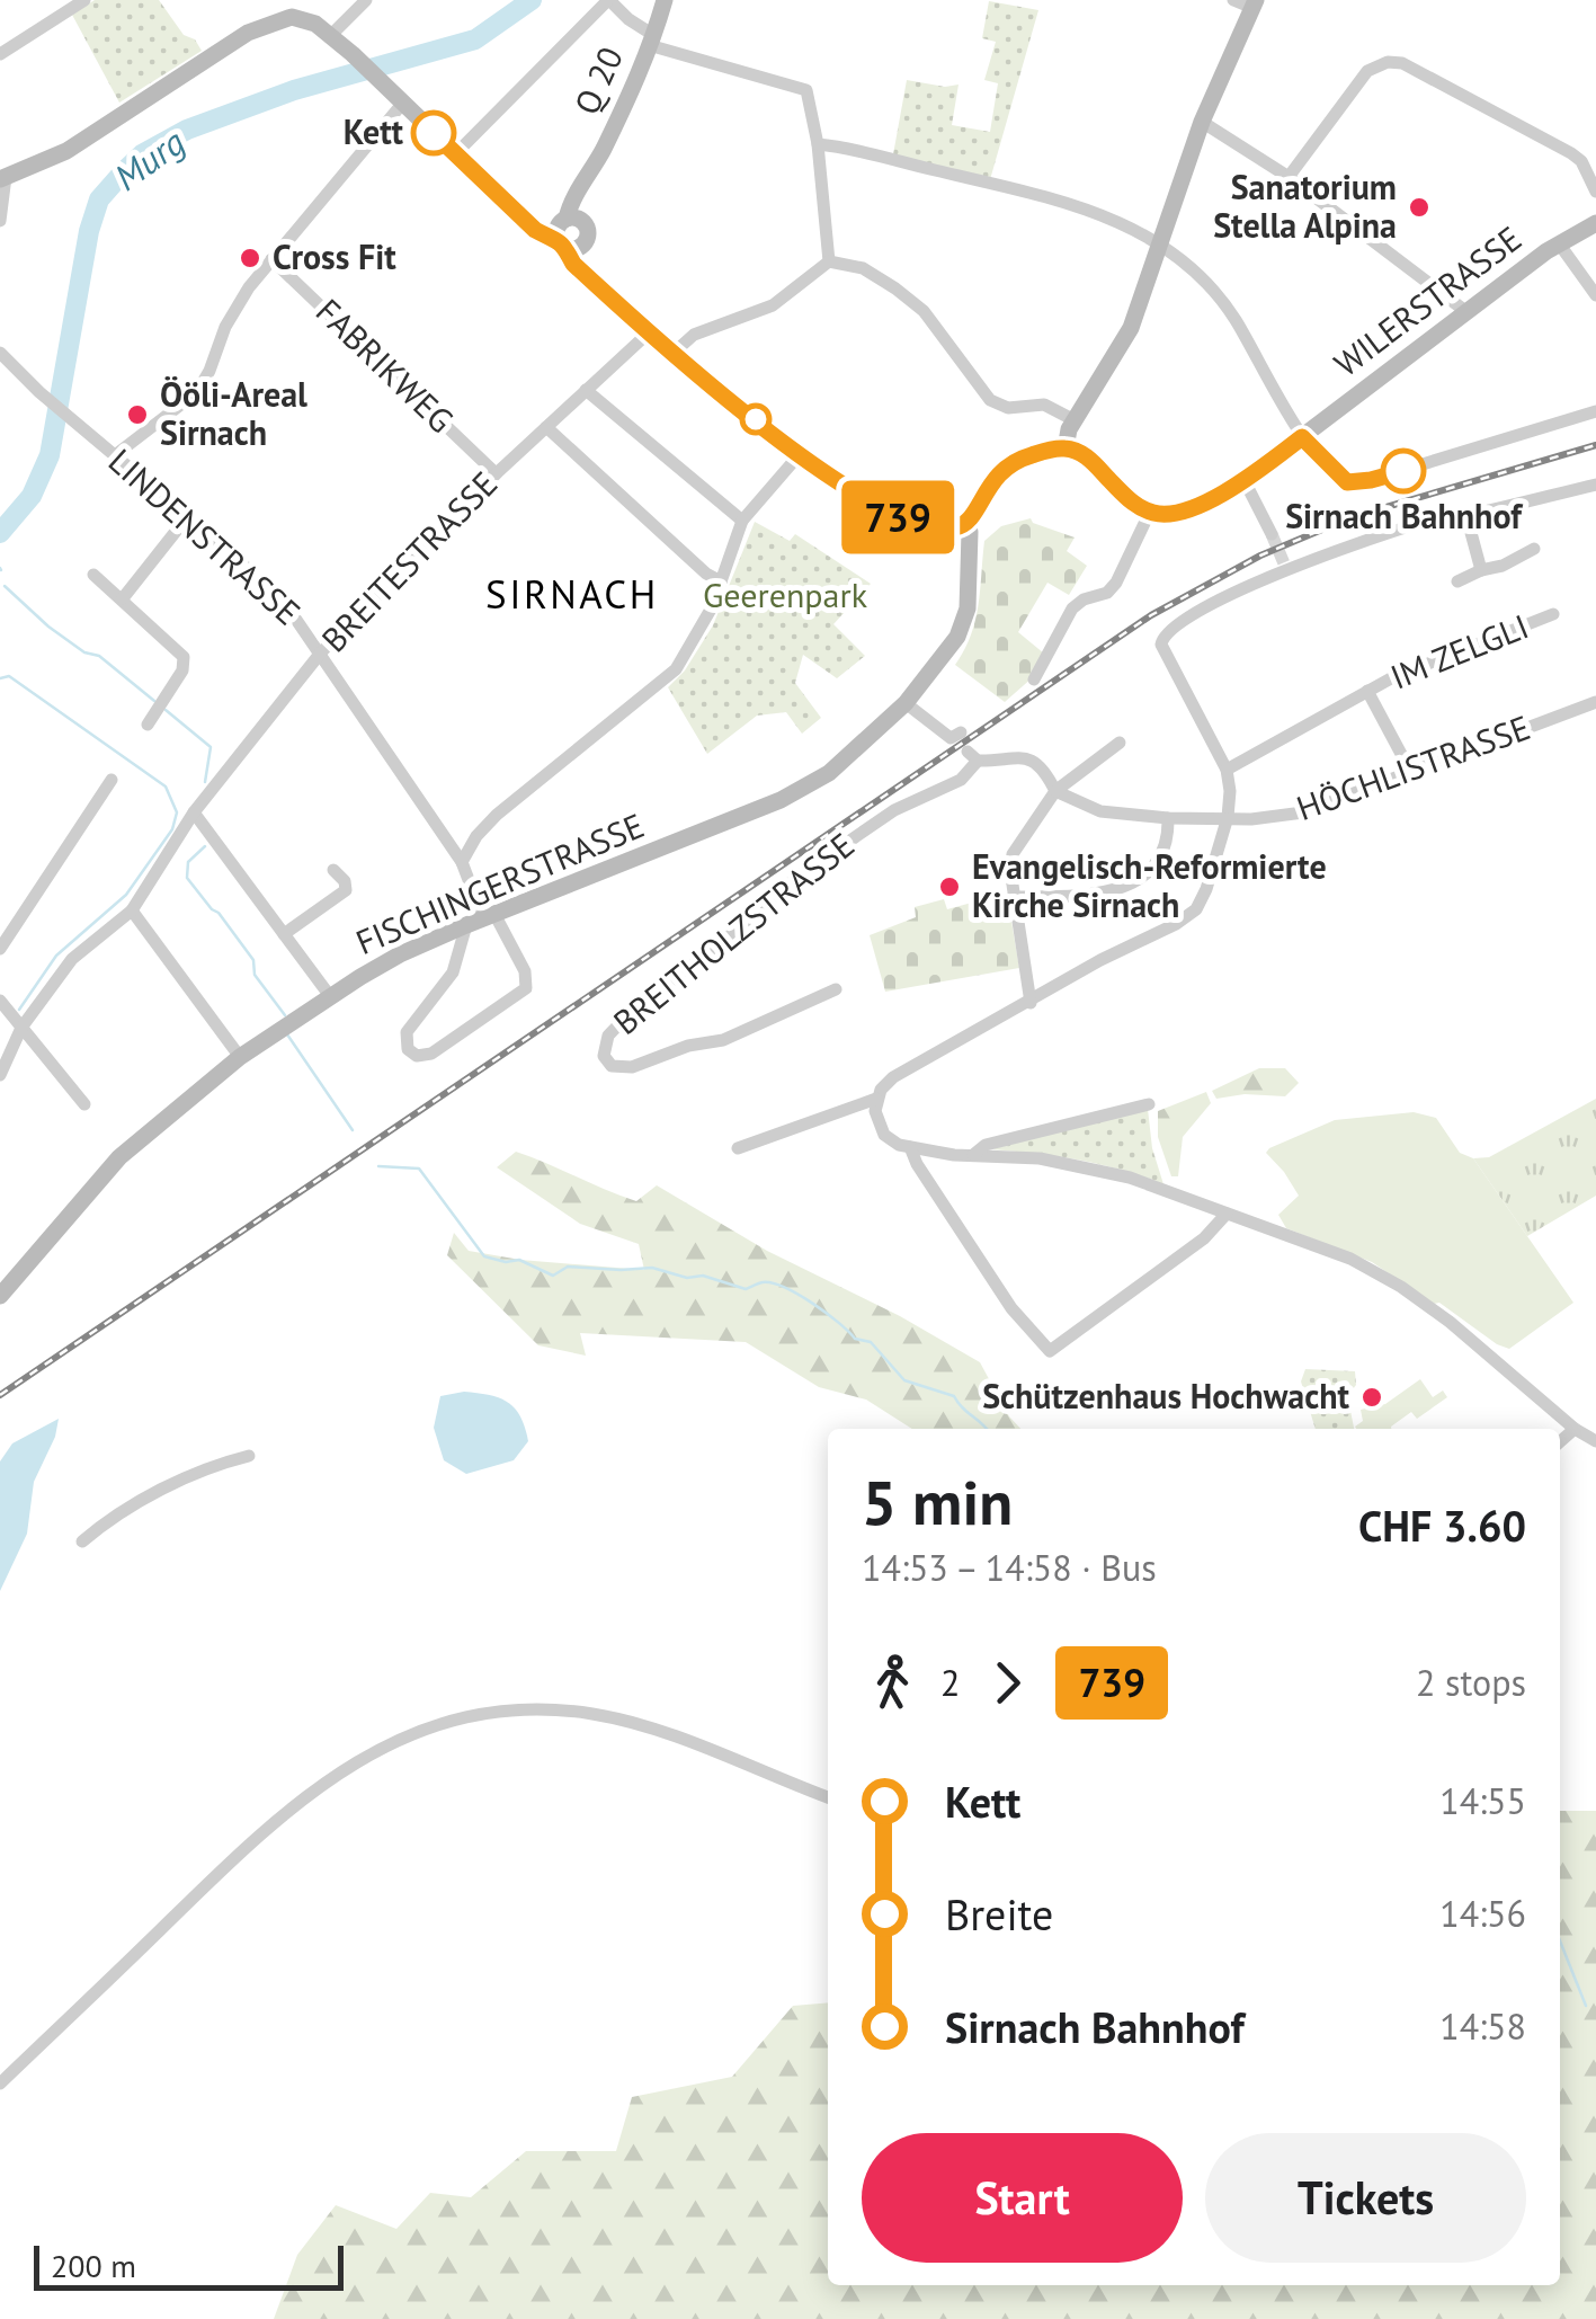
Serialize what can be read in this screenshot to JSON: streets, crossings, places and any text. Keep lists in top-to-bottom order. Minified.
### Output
{"streets":{"main road":["Q 20","WILERSTRASSE","FISCHINGERSTRASSE"],"street":["FABRIKWEG","LINDENSTRASSE","BREITESTRASSE","IM ZELGLI","HÖCHLISTRASSE","BREITHOLZSTRASSE"]},"crossings":[["Q 20","BREITESTRASSE"],["FABRIKWEG","BREITESTRASSE"],["LINDENSTRASSE","BREITESTRASSE"],["LINDENSTRASSE","FISCHINGERSTRASSE"],["HÖCHLISTRASSE","BREITHOLZSTRASSE"]],"districts":["SIRNACH"],"water":["Murg"],"parks":["Geerenpark"],"places":["Kett","Sanatorium Stella Alpina","Cross Fit","Ööli-Areal Sirnach","Sirnach Bahnhof","Evangelisch-Reformierte Kirche Sirnach","Schützenhaus Hochwacht"],"lines":["bus line 739"],"scale_bar":"200 m","page":{"on_map":"739","heading":["5 min","14:53 – 14:58 · Bus","CHF 3.60"],"legs":["2","739","2 stops"],"list":[{"name":"Kett","value":"14:55"},{"name":"Breite","value":"14:56"},{"name":"Sirnach Bahnhof","value":"14:58"}],"buttons":["Start","Tickets"],"scale":"200 m"}}
